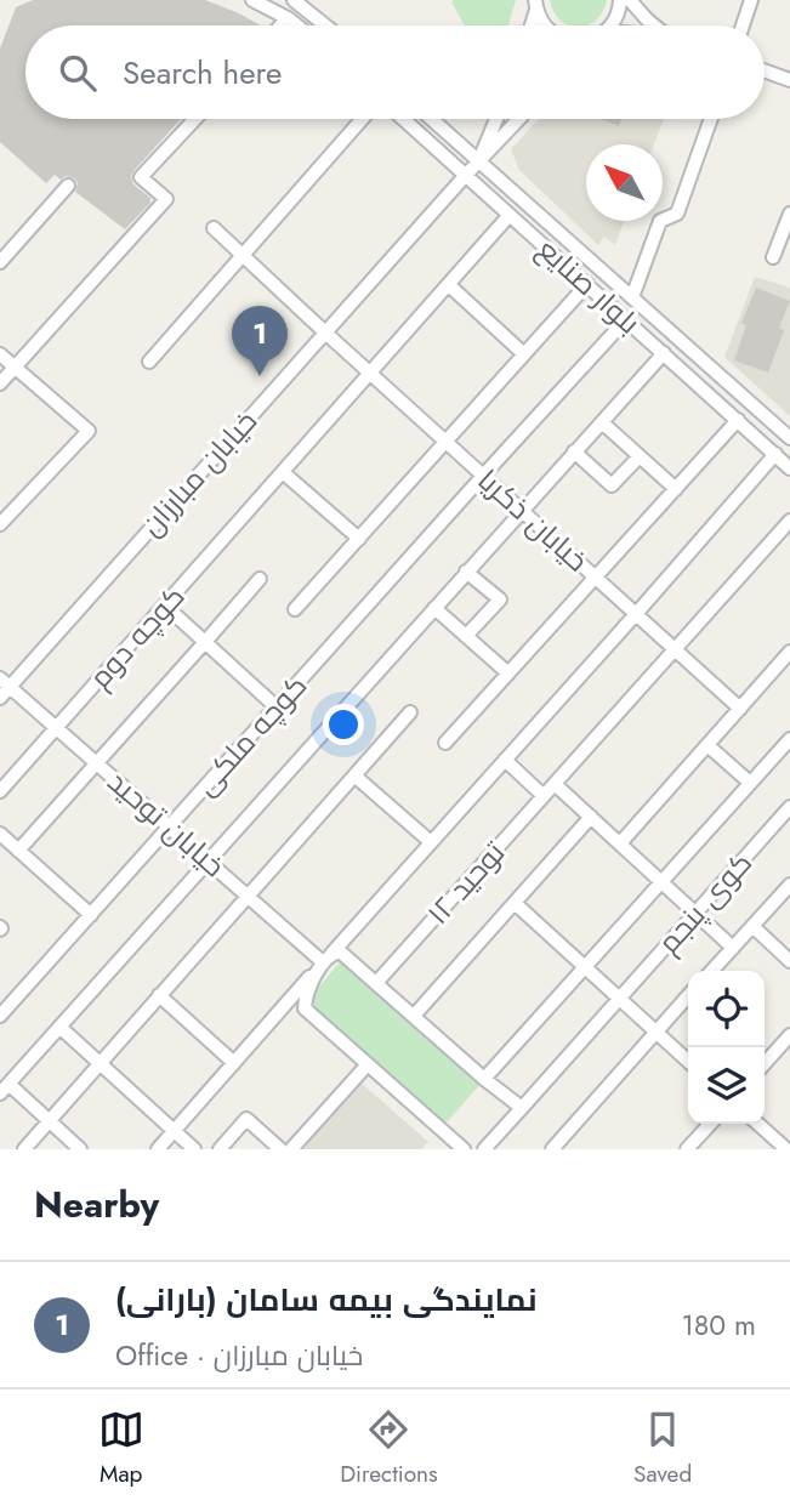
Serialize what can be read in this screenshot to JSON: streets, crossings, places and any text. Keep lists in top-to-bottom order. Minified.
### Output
{"streets":{"street":["بلوار صنایع","خیابان مبارزان","خیابان ذکریا","کوچه دوم","کوچه ملکی","خیابان توحید","توحید ۱۲","کوی پنجم"]},"crossings":[["بلوار صنایع","خیابان مبارزان"],["بلوار صنایع","کوچه دوم"],["بلوار صنایع","کوچه ملکی"],["خیابان مبارزان","خیابان ذکریا"],["خیابان مبارزان","خیابان توحید"],["خیابان ذکریا","کوچه دوم"],["خیابان ذکریا","کوچه ملکی"],["خیابان ذکریا","توحید ۱۲"],["کوچه دوم","خیابان توحید"],["کوچه ملکی","خیابان توحید"],["خیابان توحید","توحید ۱۲"],["خیابان توحید","کوی پنجم"]],"north":"top left","page":{"search":"Search here","pins":"1","heading":"Nearby","list":[{"mark":"1","name":"نمایندگی بیمه سامان (بارانی)","note":"Office · خیابان مبارزان","value":"180 m"}],"nav":["Map","Directions","Saved"]}}
